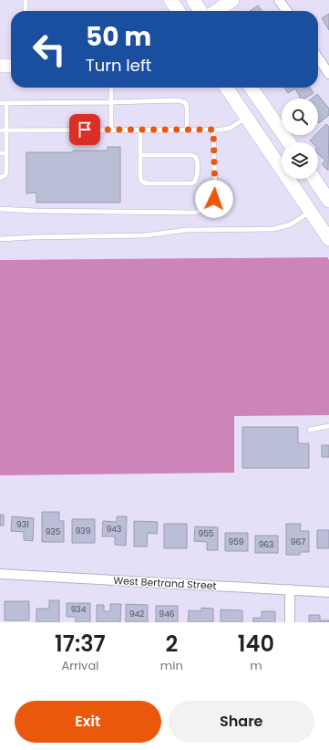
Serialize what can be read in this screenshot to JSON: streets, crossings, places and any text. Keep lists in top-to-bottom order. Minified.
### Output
{"streets":{"street":["West Bertrand Street"]},"house_numbers":["931","943","939","935","955","959","967","963","934","942","946"],"page":{"turn":["50 m","Turn left"],"eta":["17:37","Arrival","2","min","140","m"],"buttons":["Exit","Share"]}}
